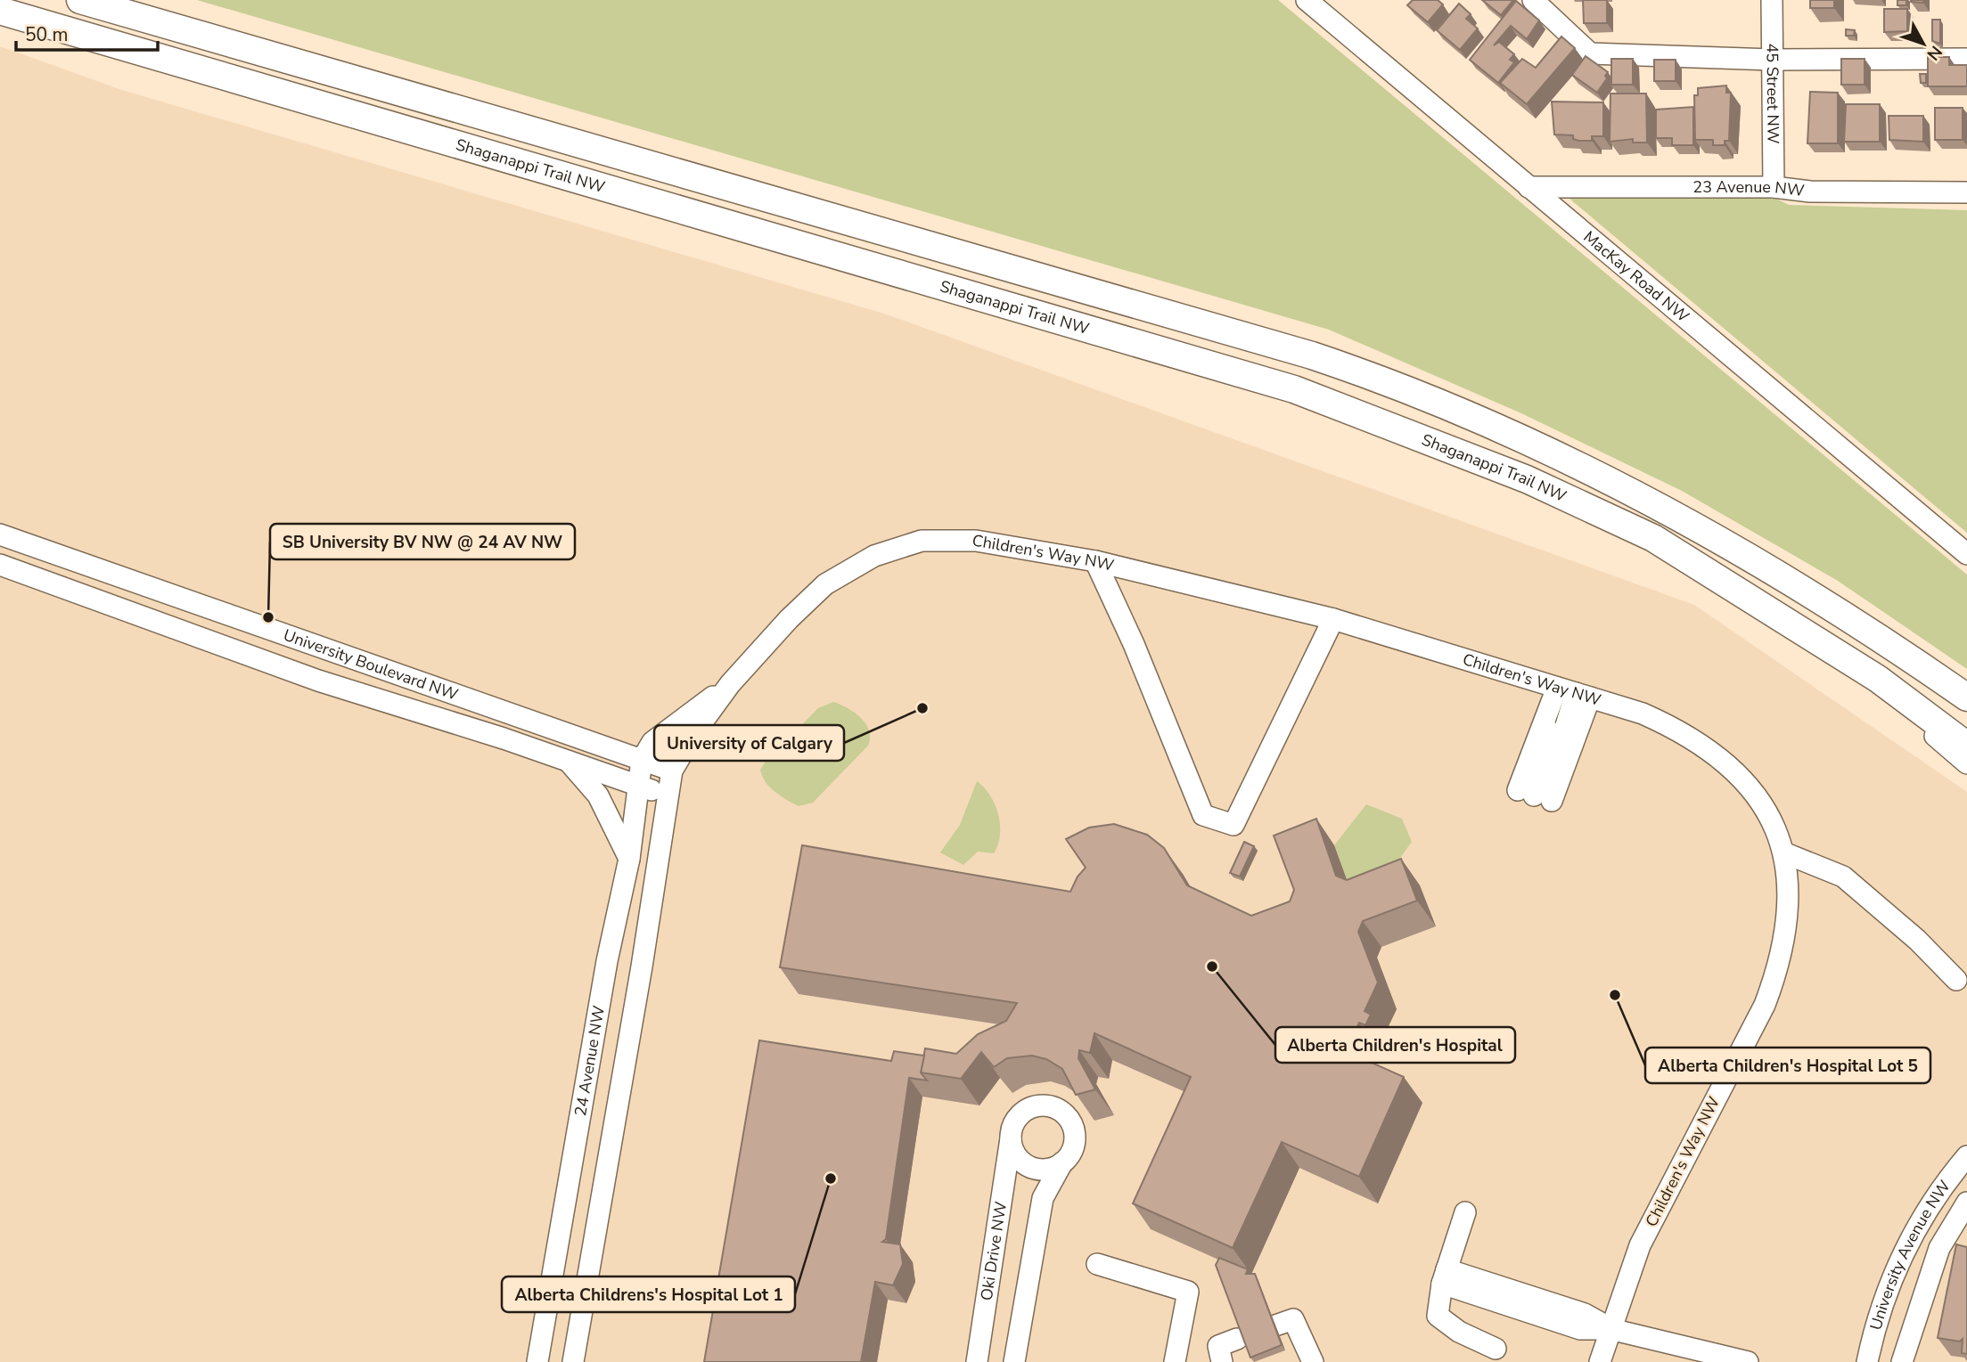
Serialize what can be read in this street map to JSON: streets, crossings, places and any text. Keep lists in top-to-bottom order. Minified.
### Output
{"streets":{"main road":["Shaganappi Trail NW"],"street":["45 Street NW","23 Avenue NW","MacKay Road NW","Children's Way NW","University Boulevard NW","24 Avenue NW","Oki Drive NW","University Avenue NW"]},"crossings":[["45 Street NW","23 Avenue NW"],["23 Avenue NW","MacKay Road NW"],["Children's Way NW","University Boulevard NW"],["Children's Way NW","24 Avenue NW"],["University Boulevard NW","24 Avenue NW"]],"places":["SB University BV NW @ 24 AV NW","University of Calgary","Alberta Children's Hospital","Alberta Children's Hospital Lot 5","Alberta Childrens's Hospital Lot 1"],"scale_bar":"50 m","north":"bottom right"}
